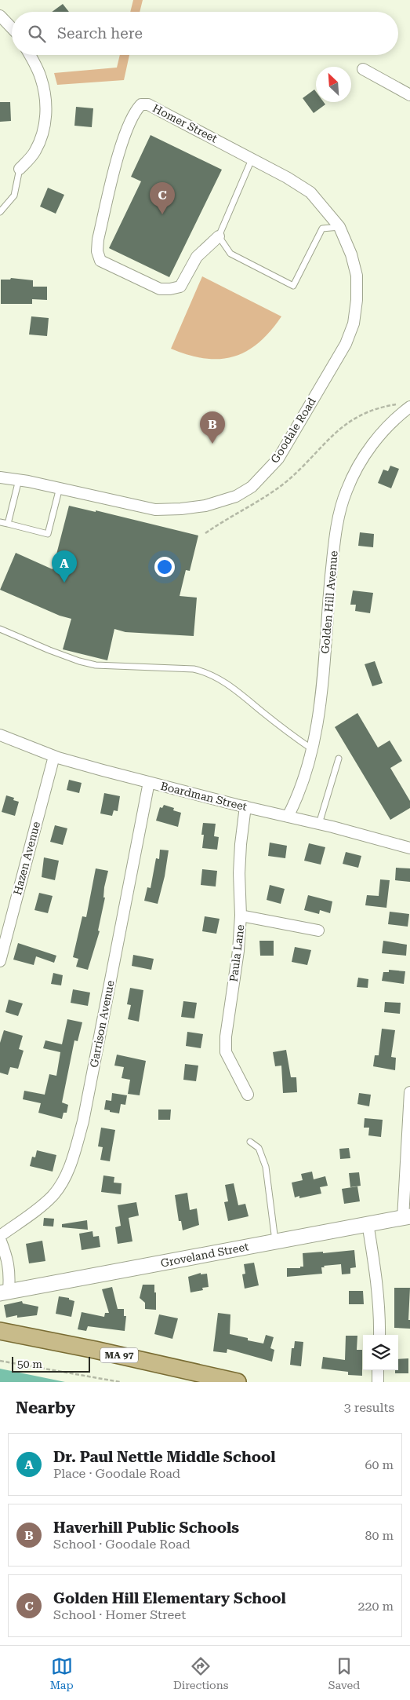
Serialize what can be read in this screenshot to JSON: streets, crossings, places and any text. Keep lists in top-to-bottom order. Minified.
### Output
{"streets":{"main road":["Groveland Street","MA 97"],"street":["Homer Street","Goodale Road","Golden Hill Avenue","Boardman Street","Hazen Avenue","Paula Lane","Garrison Avenue"]},"crossings":[["Homer Street","Goodale Road"],["Golden Hill Avenue","Boardman Street"],["Boardman Street","Hazen Avenue"],["Boardman Street","Paula Lane"],["Boardman Street","Garrison Avenue"]],"scale_bar":"50 m","north":"top left","page":{"search":"Search here","pins":["C","B","A"],"scale":"50 m","heading":["Nearby","3 results"],"list":[{"mark":"A","name":"Dr. Paul Nettle Middle School","note":"Place · Goodale Road","value":"60 m"},{"mark":"B","name":"Haverhill Public Schools","note":"School · Goodale Road","value":"80 m"},{"mark":"C","name":"Golden Hill Elementary School","note":"School · Homer Street","value":"220 m"}],"nav":["Map","Directions","Saved"]}}
